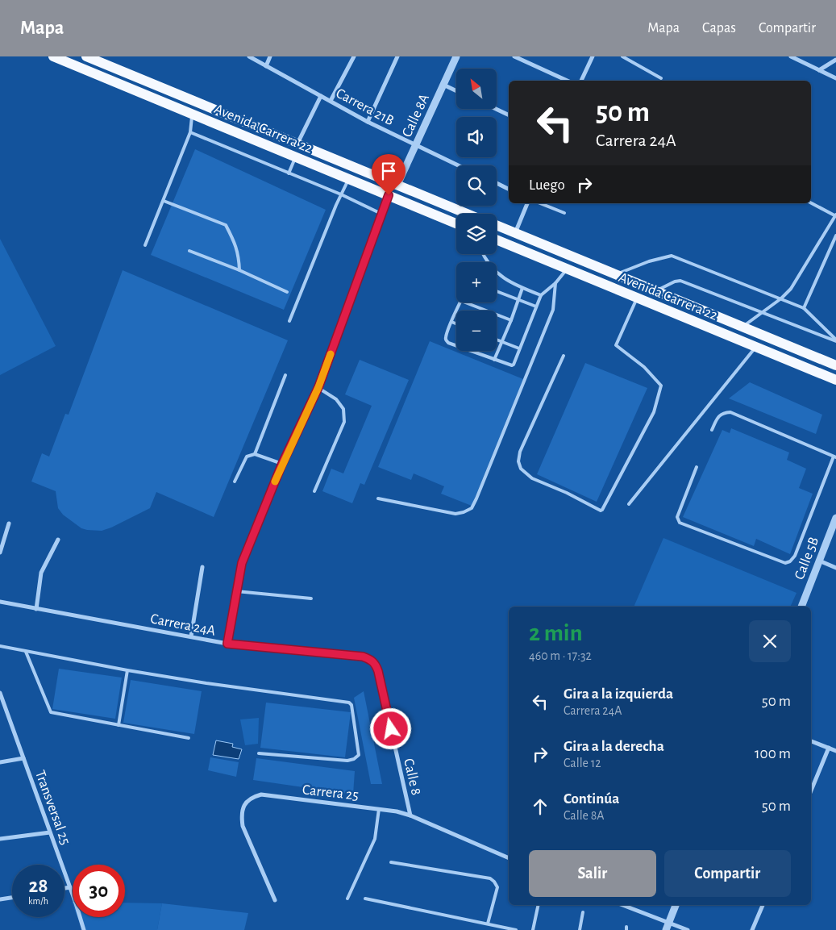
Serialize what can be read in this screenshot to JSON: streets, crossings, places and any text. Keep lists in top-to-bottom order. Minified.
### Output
{"streets":{"main road":["Avenida Carrera 22"],"street":["Carrera 21B","Calle 8A","Calle 5B","Carrera 24A","Calle 8","Carrera 25","Transversal 25"]},"crossings":[["Carrera 21B","Calle 8A"],["Calle 8A","Avenida Carrera 22"],["Carrera 24A","Calle 8"],["Calle 8","Carrera 25"]],"north":"top left","page":{"header":"Mapa","nav":["Mapa","Capas","Compartir"],"map_buttons":["+","−"],"turn":["50 m","Carrera 24A"],"then":"Luego","heading":["2 min","460 m · 17:32"],"list":[{"name":"Gira a la izquierda","note":"Carrera 24A","value":"50 m"},{"name":"Gira a la derecha","note":"Calle 12","value":"100 m"},{"name":"Continúa","note":"Calle 8A","value":"50 m"}],"buttons":["Salir","Compartir"],"speed":"28 km/h","limit":"30"}}
